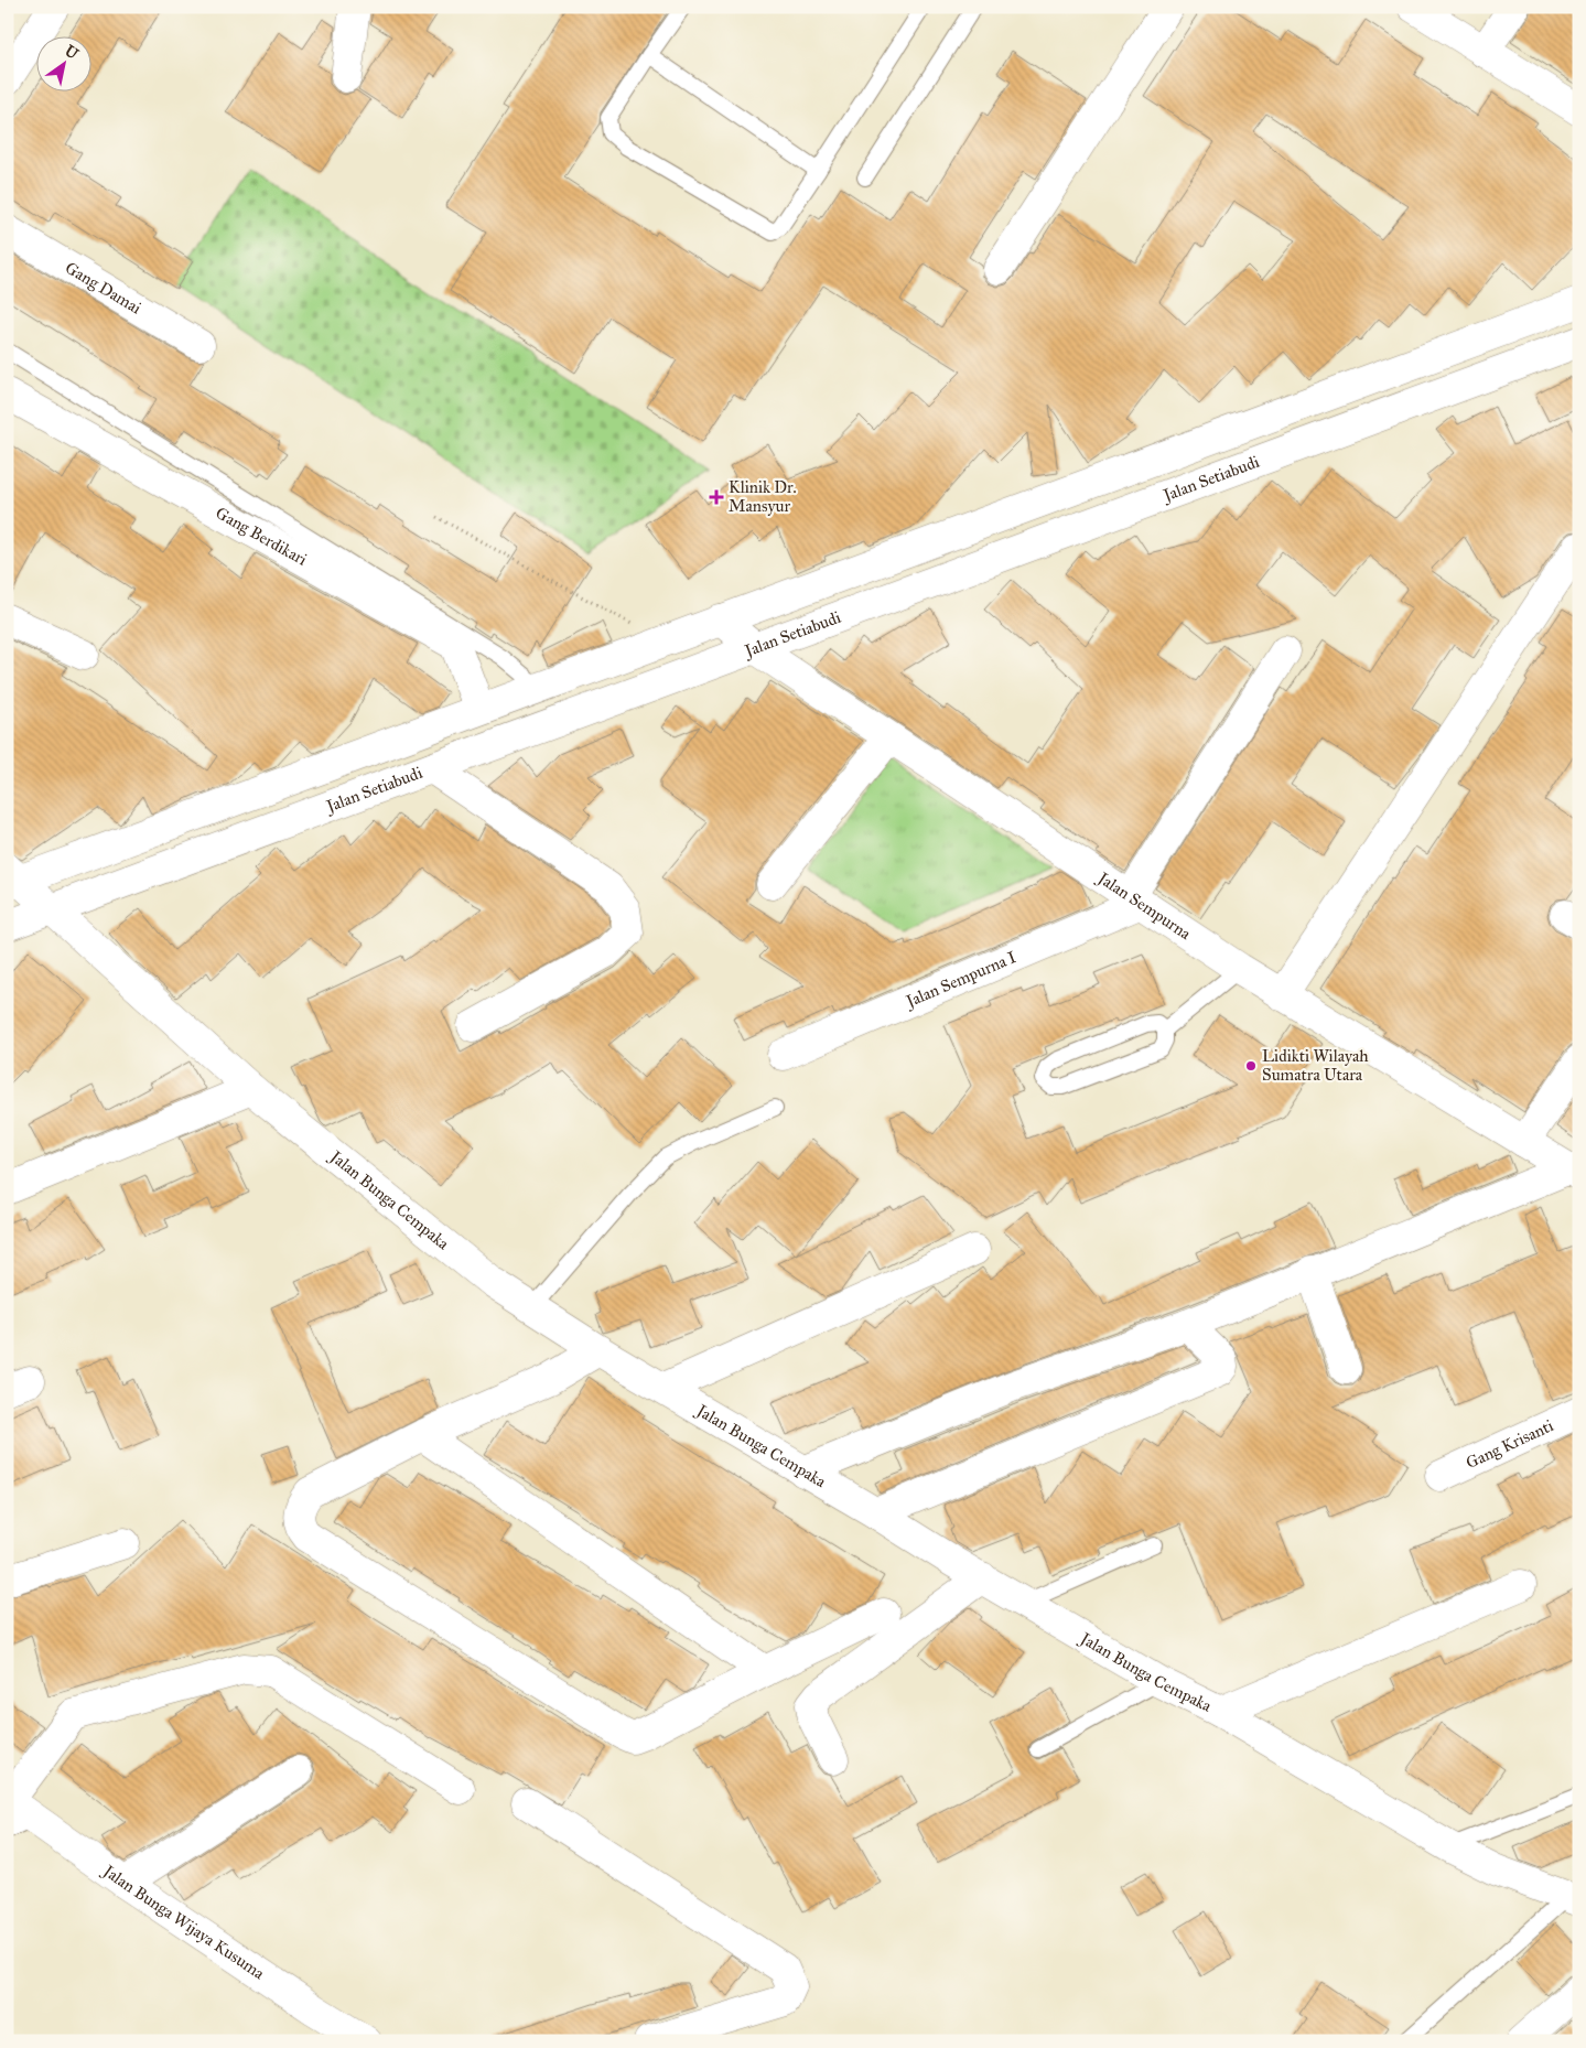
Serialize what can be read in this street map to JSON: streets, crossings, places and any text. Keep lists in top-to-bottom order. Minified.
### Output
{"streets":{"street":["Gang Damai","Jalan Setiabudi","Gang Berdikari","Jalan Sempurna","Jalan Sempurna I","Jalan Bunga Cempaka","Gang Krisanti","Jalan Bunga Wijaya Kusuma"]},"crossings":[["Jalan Setiabudi","Jalan Sempurna"],["Jalan Setiabudi","Jalan Bunga Cempaka"],["Jalan Sempurna","Jalan Sempurna I"]],"places":{"health":["Klinik Dr. Mansyur"],"other":["Lidikti Wilayah Sumatra Utara"]},"north":"top right"}
